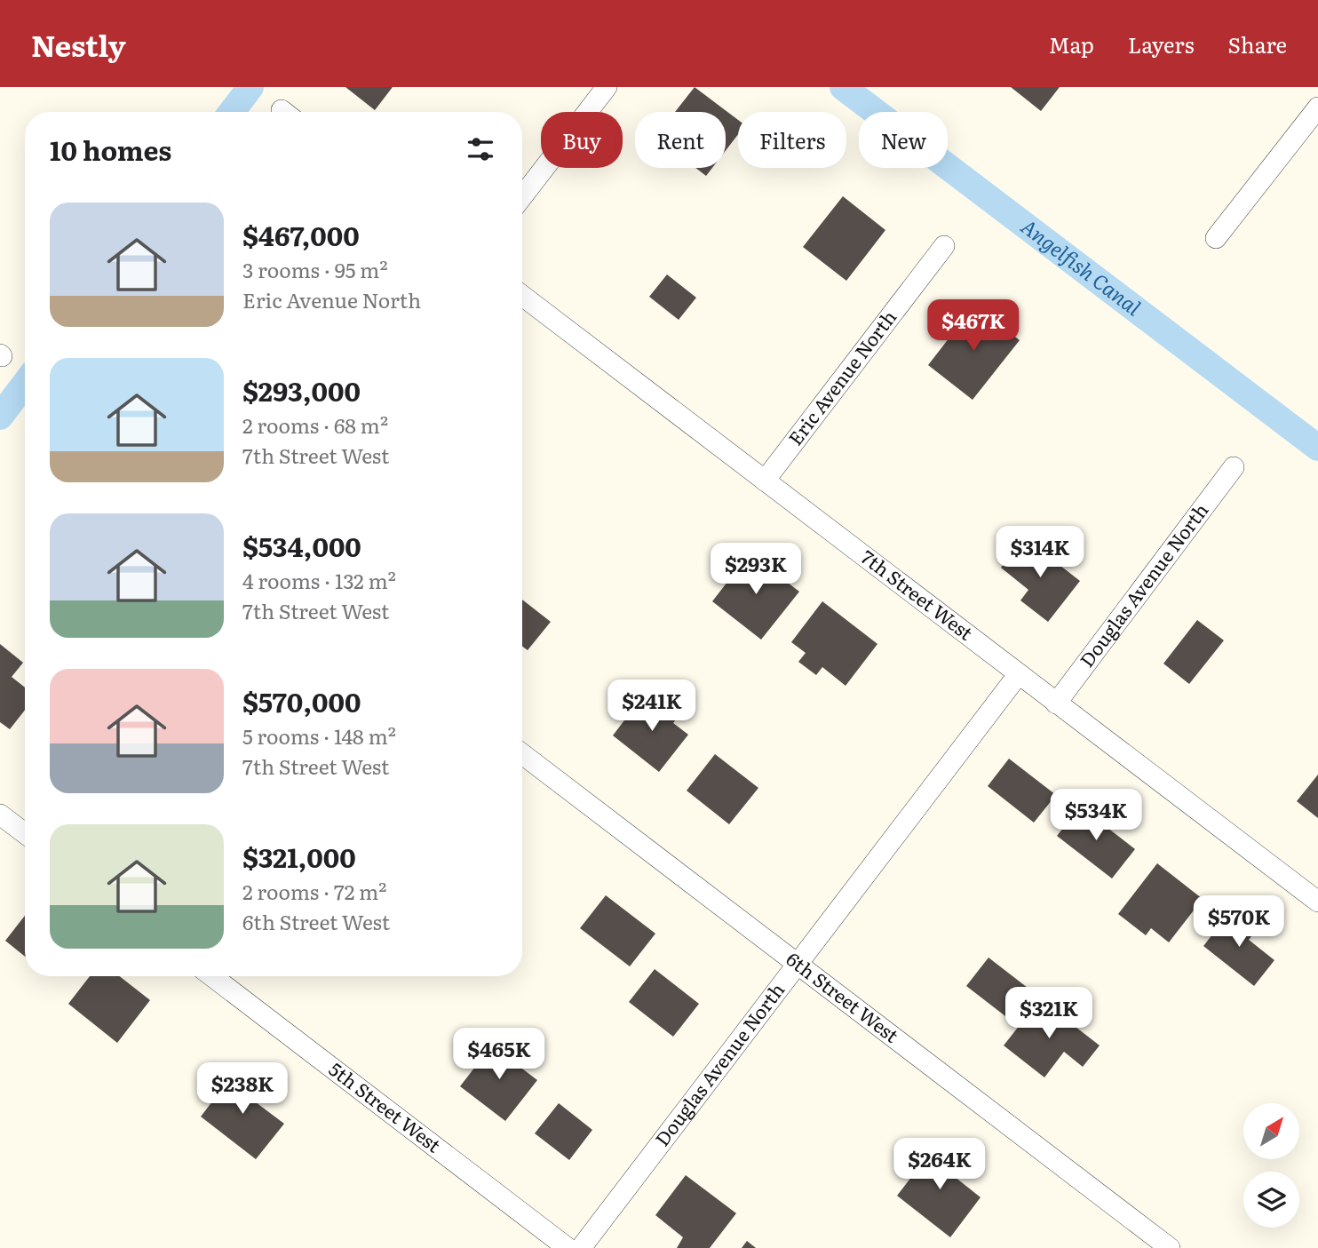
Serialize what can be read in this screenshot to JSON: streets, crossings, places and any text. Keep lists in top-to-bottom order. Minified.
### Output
{"streets":{"street":["Eric Avenue North","Douglas Avenue North","7th Street West","6th Street West","5th Street West"]},"crossings":[["Eric Avenue North","7th Street West"],["Douglas Avenue North","7th Street West"],["Douglas Avenue North","6th Street West"]],"water":["Angelfish Canal"],"north":"top right","page":{"header":"Nestly","nav":["Map","Layers","Share"],"chip":["Buy","Rent","Filters","New"],"heading":"10 homes","list":[{"name":"$467,000","note":"3 rooms · 95 m² · Eric Avenue North"},{"name":"$293,000","note":"2 rooms · 68 m² · 7th Street West"},{"name":"$534,000","note":"4 rooms · 132 m² · 7th Street West"},{"name":"$570,000","note":"5 rooms · 148 m² · 7th Street West"},{"name":"$321,000","note":"2 rooms · 72 m² · 6th Street West"}],"price":["$467K","$314K","$293K","$241K","$534K","$570K","$321K","$465K","$238K","$264K"]}}
